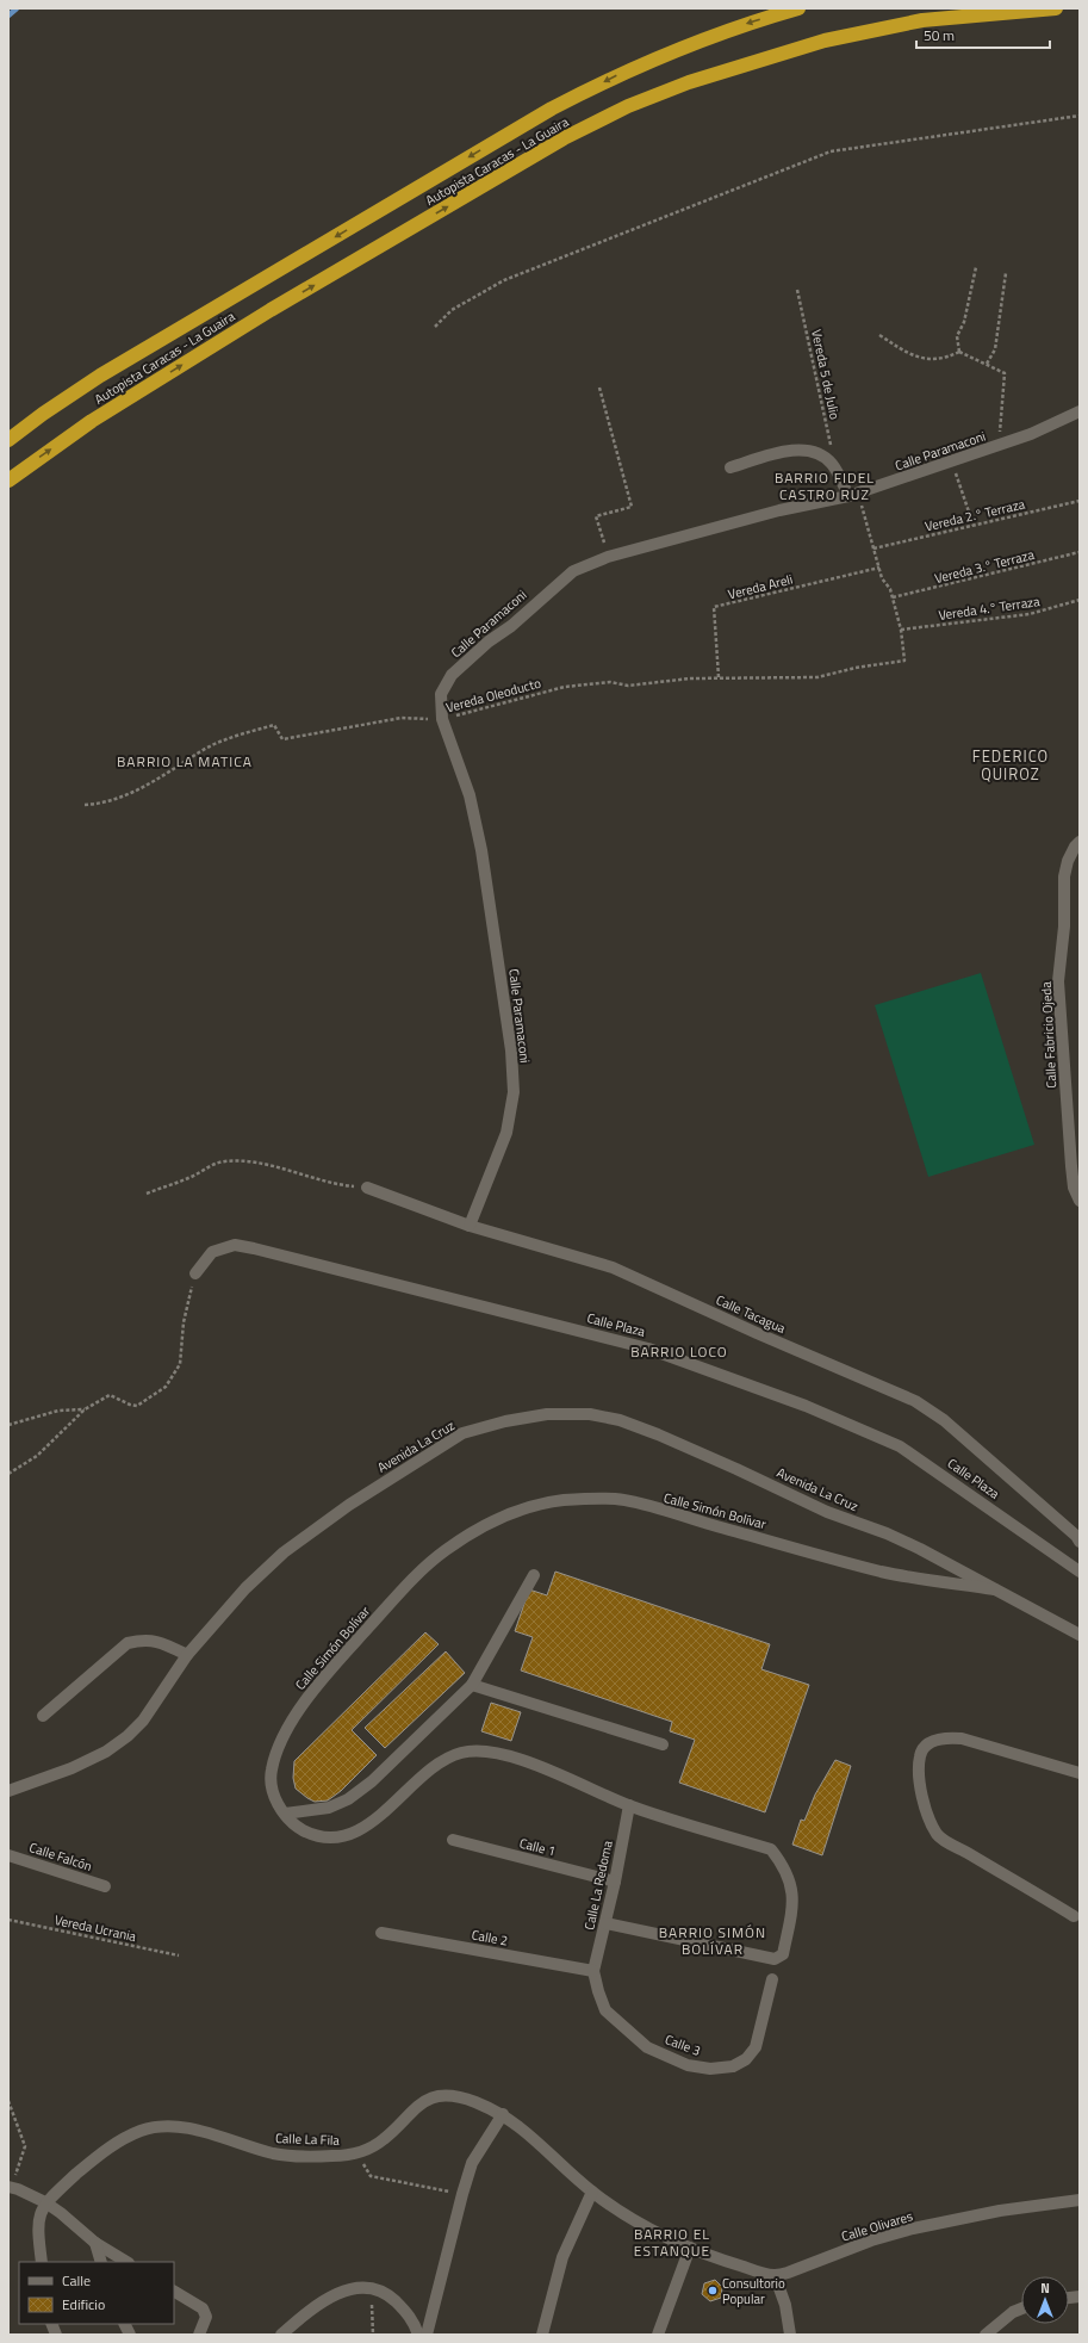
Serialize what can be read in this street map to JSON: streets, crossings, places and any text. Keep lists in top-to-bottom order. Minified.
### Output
{"streets":{"highway":["Autopista Caracas - La Guaira"],"street":["Calle Paramaconi","Calle Fabricio Ojeda","Calle Tacagua","Calle Plaza","Avenida La Cruz","Calle Simón Bolívar","Calle 1","Calle Falcón","Calle La Redoma","Calle 2","Calle 3","Calle La Fila","Calle Olivares"],"path":["Vereda 5 de Julio","Vereda 2.° Terraza","Vereda 3.° Terraza","Vereda Areli","Vereda 4.° Terraza","Vereda Oleoducto","Vereda Ucrania"]},"crossings":[["Calle Paramaconi","Vereda Oleoducto"],["Calle Paramaconi","Calle Tacagua"],["Vereda Areli","Vereda Oleoducto"],["Vereda 4.° Terraza","Vereda Oleoducto"],["Avenida La Cruz","Calle Simón Bolívar"],["Calle Simón Bolívar","Calle La Redoma"],["Calle 1","Calle La Redoma"],["Calle La Redoma","Calle 2"],["Calle La Redoma","Calle 3"],["Calle 2","Calle 3"]],"districts":["BARRIO FIDEL CASTRO RUZ","FEDERICO QUIROZ","BARRIO LA MATICA","BARRIO LOCO","BARRIO SIMÓN BOLÍVAR","BARRIO EL ESTANQUE"],"places":["Consultorio Popular"],"legend":["Calle","Edificio"],"scale_bar":"50 m","north":"top"}
